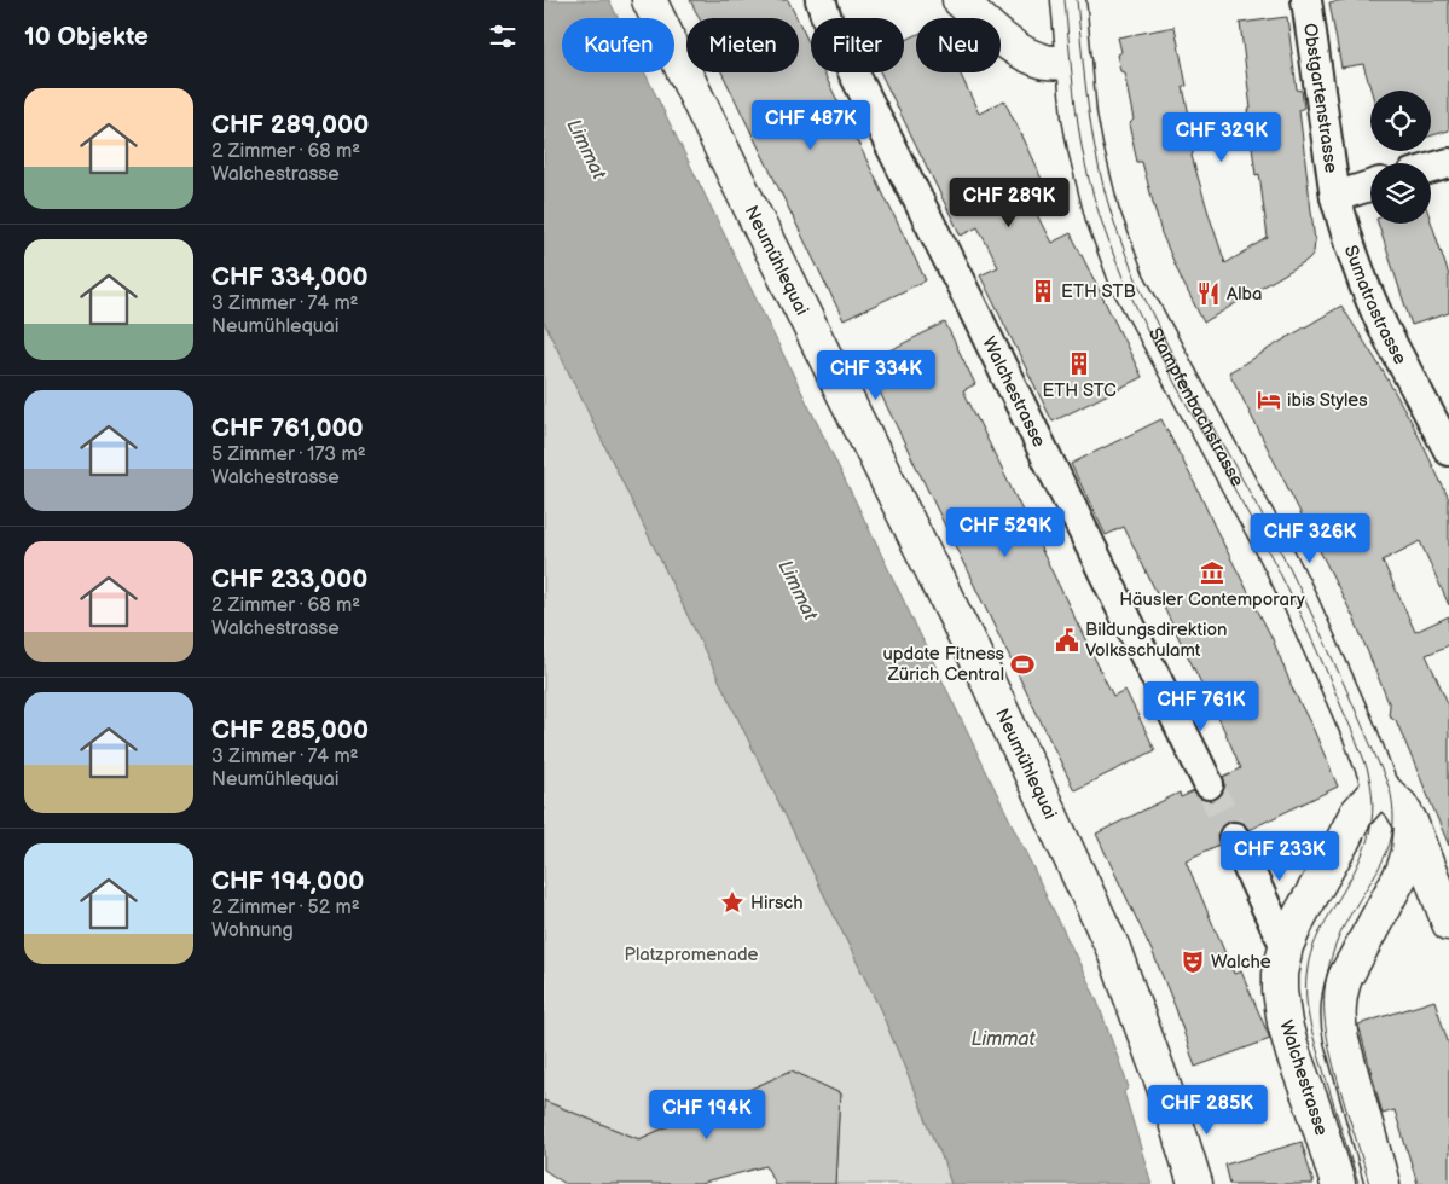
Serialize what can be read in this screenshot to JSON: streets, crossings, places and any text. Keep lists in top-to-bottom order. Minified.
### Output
{"streets":{"street":["Obstgartenstrasse","Neumühlequai","Sumatrastrasse","Walchestrasse","Stampfenbachstrasse"]},"crossings":[["Obstgartenstrasse","Sumatrastrasse"],["Walchestrasse","Stampfenbachstrasse"]],"water":["Limmat"],"parks":["Platzpromenade"],"places":{"building":["ETH STB","ETH STC"],"restaurant":["Alba"],"hotel":["ibis Styles"],"museum":["Häusler Contemporary"],"public building":["Bildungsdirektion Volksschulamt"],"sports":["update Fitness Zürich Central"],"place":["Hirsch"],"theatre":["Walche"]},"page":{"heading":"10 Objekte","chip":["Kaufen","Mieten","Filter","Neu"],"list":[{"name":"CHF 289,000","note":"2 Zimmer · 68 m² · Walchestrasse"},{"name":"CHF 334,000","note":"3 Zimmer · 74 m² · Neumühlequai"},{"name":"CHF 761,000","note":"5 Zimmer · 173 m² · Walchestrasse"},{"name":"CHF 233,000","note":"2 Zimmer · 68 m² · Walchestrasse"},{"name":"CHF 285,000","note":"3 Zimmer · 74 m² · Neumühlequai"},{"name":"CHF 194,000","note":"2 Zimmer · 52 m² · Wohnung"}],"price":["CHF 487K","CHF 329K","CHF 289K","CHF 334K","CHF 529K","CHF 326K","CHF 761K","CHF 233K","CHF 285K","CHF 194K"]}}
